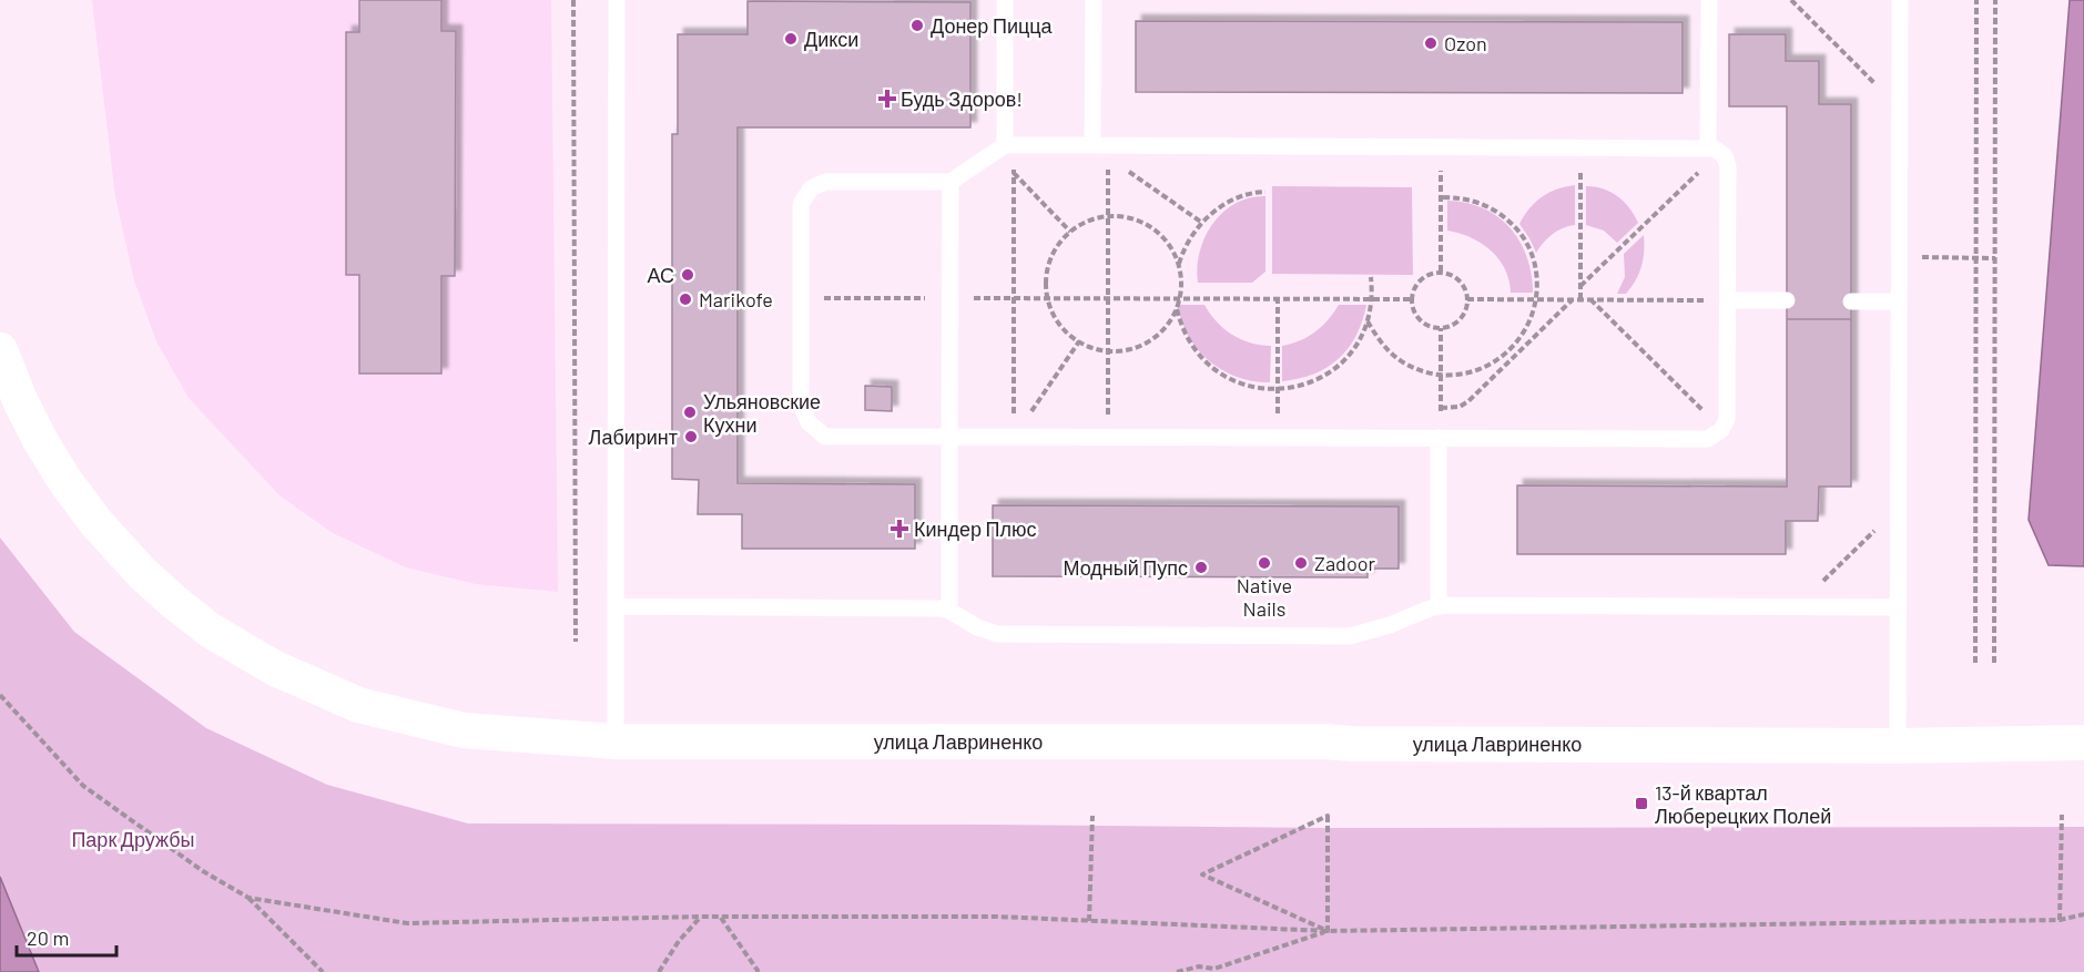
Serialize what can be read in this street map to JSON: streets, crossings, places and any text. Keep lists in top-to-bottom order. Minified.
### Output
{"streets":{"street":["улица Лавриненко"]},"parks":["Парк Дружбы"],"places":{"other":["Донер Пицца","Дикси","Ozon","АС","Marikofe","Ульяновские Кухни","Лабиринт","Native Nails","Zadoor","Модный Пупс"],"health":["Будь Здоров!","Киндер Плюс"],"transit":["13-й квартал Люберецких Полей"]},"scale_bar":"20 m"}
